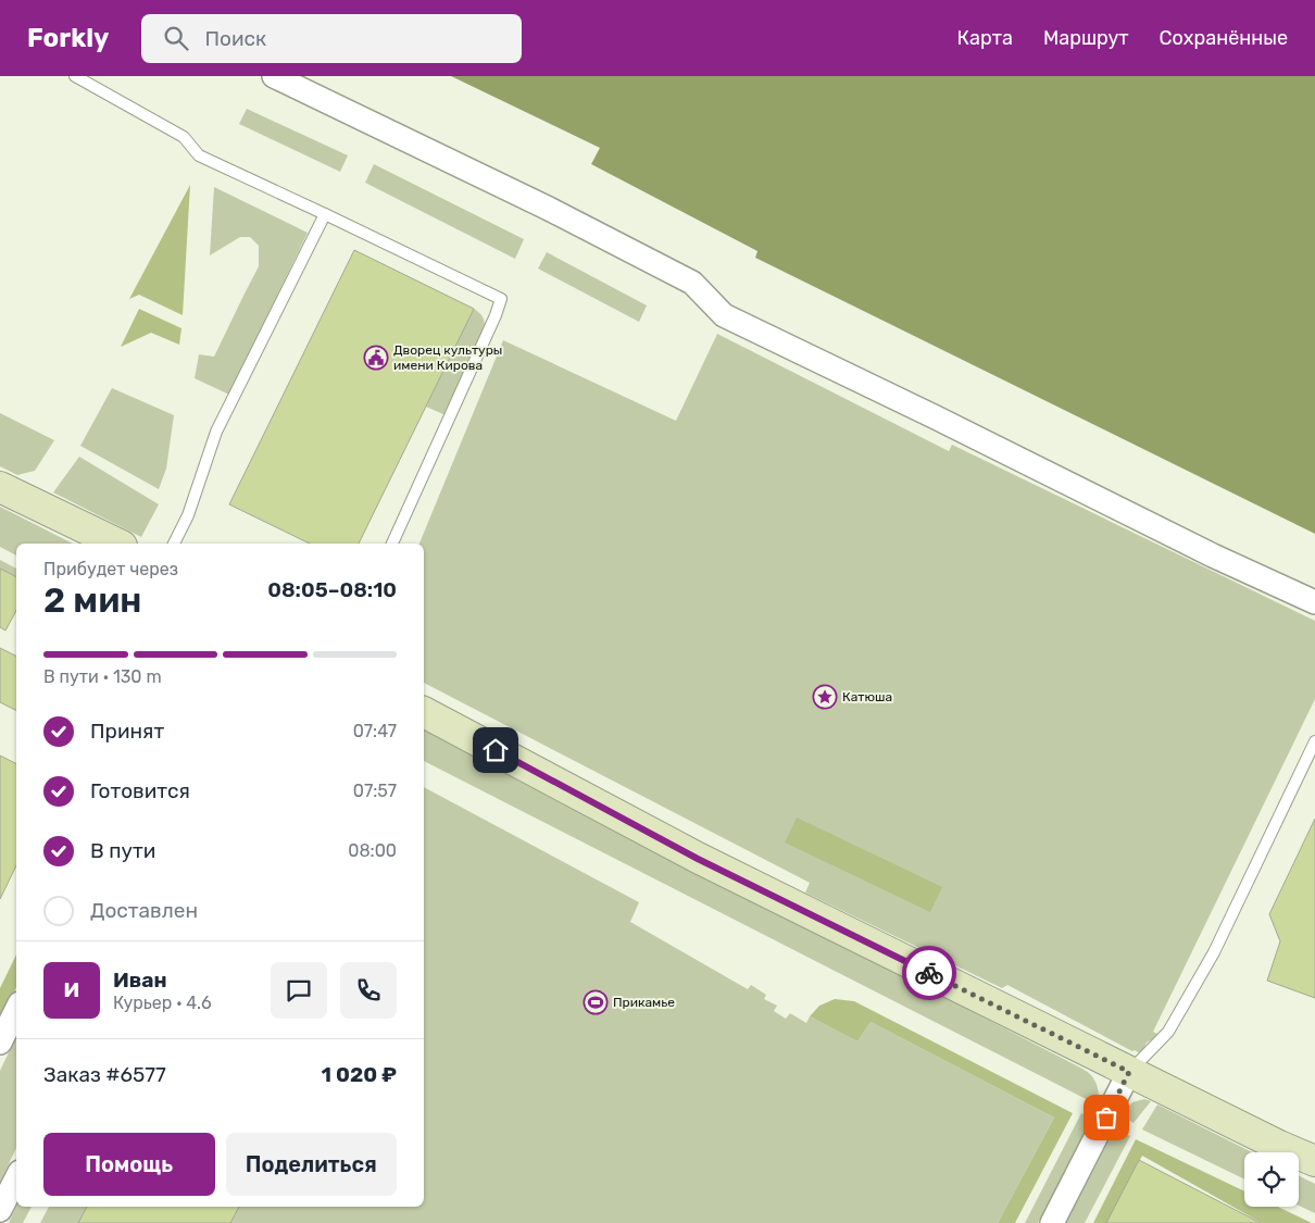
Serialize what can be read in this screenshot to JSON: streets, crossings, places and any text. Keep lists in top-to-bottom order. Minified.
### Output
{"places":{"public building":["Дворец культуры имени Кирова"],"place":["Катюша"],"sports":["Прикамье"]},"page":{"header":"Forkly","search":"Поиск","nav":["Карта","Маршрут","Сохранённые"],"heading":["2 мин","Прибудет через","08:05–08:10"],"panel":["Иван","Курьер · 4.6","Заказ #6577","1 020 ₽"],"bar":"В пути · 130 m","list":[["Принят","07:47"],["Готовится","07:57"],["В пути","08:00"],"Доставлен"],"round":"И","buttons":["Помощь","Поделиться"]}}
